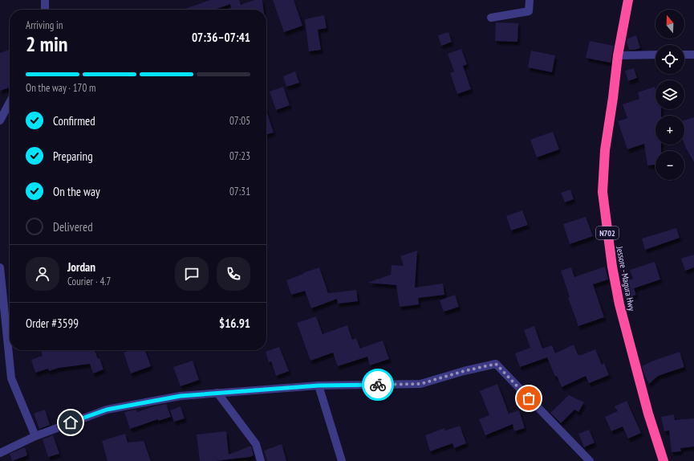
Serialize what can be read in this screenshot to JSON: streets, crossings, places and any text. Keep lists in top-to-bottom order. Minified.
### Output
{"streets":{"highway":["N702","Jessore - Magura Hwy"]},"north":"top","page":{"map_buttons":["+","−"],"heading":["2 min","Arriving in","07:36–07:41"],"panel":["Jordan","Courier · 4.7","Order #3599","$16.91"],"bar":"On the way · 170 m","list":[["Confirmed","07:05"],["Preparing","07:23"],["On the way","07:31"],"Delivered"]}}
